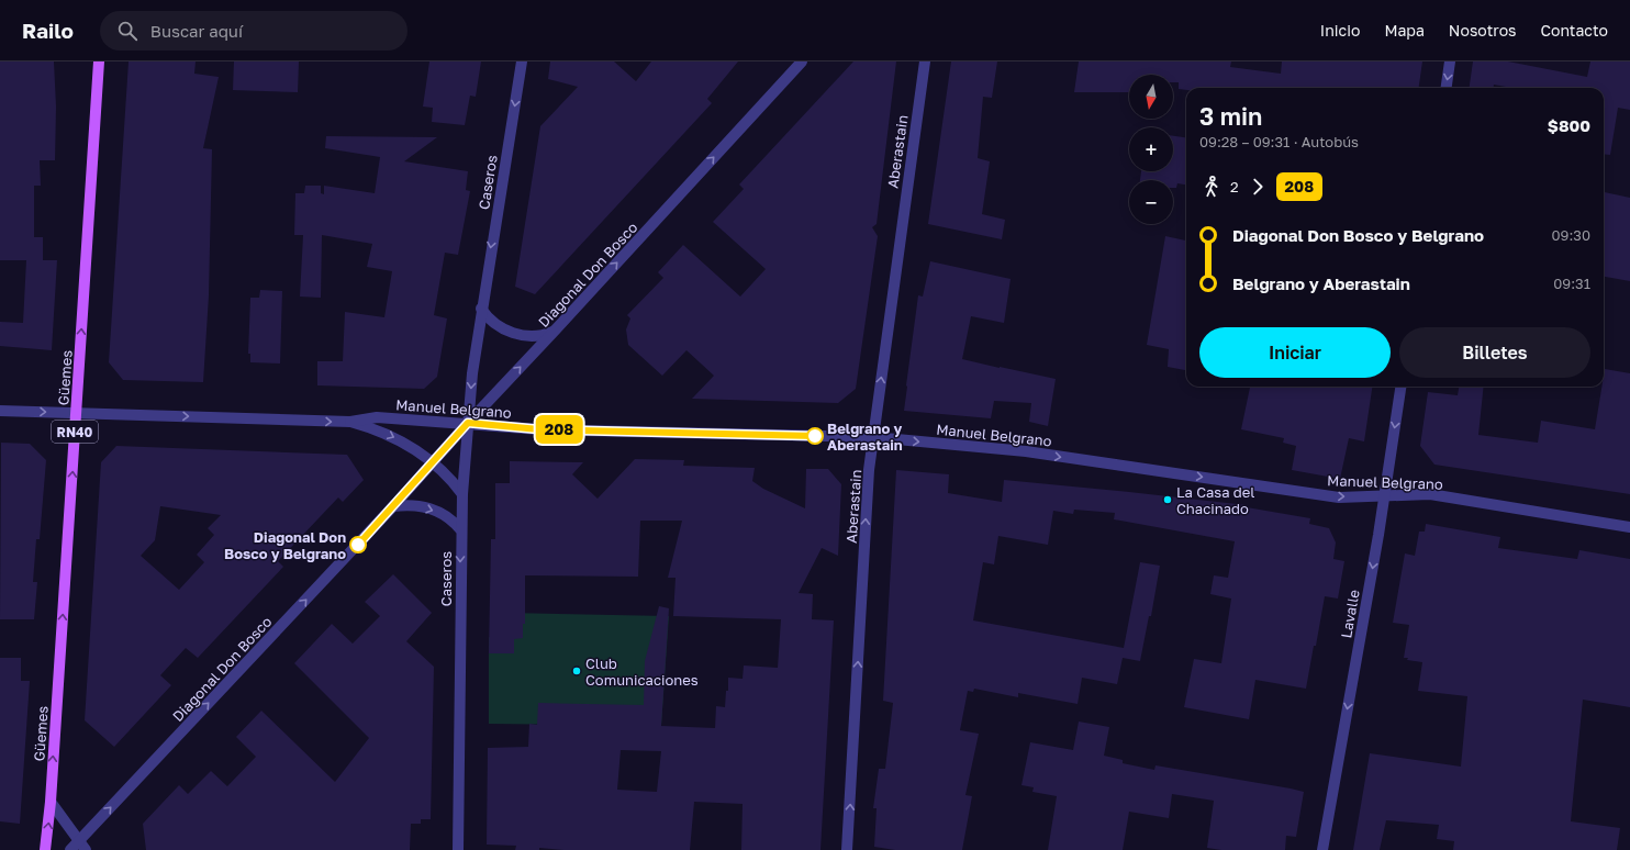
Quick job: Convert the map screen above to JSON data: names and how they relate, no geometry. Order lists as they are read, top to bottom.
{
  "streets": {
    "main road": ["Güemes", "RN40"],
    "street": [
      "Aberastain",
      "Caseros",
      "Diagonal Don Bosco",
      "Manuel Belgrano",
      "Lavalle"
    ]
  },
  "crossings": [
    ["Aberastain", "Manuel Belgrano"],
    ["Caseros", "Diagonal Don Bosco"],
    ["Caseros", "Manuel Belgrano"],
    ["Diagonal Don Bosco", "Manuel Belgrano"],
    ["Güemes", "Manuel Belgrano"],
    ["Manuel Belgrano", "Lavalle"]
  ],
  "one_way": [
    "Aberastain",
    "Caseros",
    "Diagonal Don Bosco",
    "Güemes",
    "Manuel Belgrano",
    "Lavalle"
  ],
  "places": [
    "Belgrano y Aberastain",
    "La Casa del Chacinado",
    "Diagonal Don Bosco y Belgrano",
    "Club Comunicaciones"
  ],
  "lines": ["bus line 208"],
  "north": "bottom",
  "page": {
    "header": "Railo",
    "search": "Buscar aquí",
    "nav": [
      "Inicio",
      "Mapa",
      "Nosotros",
      "Contacto"
    ],
    "on_map": "208",
    "map_buttons": ["+", "−"],
    "heading": ["3 min", "09:28 – 09:31 · Autobús", "$800"],
    "legs": ["2", "208"],
    "list": [
      {
        "name": "Diagonal Don Bosco y Belgrano",
        "value": "09:30"
      },
      {
        "name": "Belgrano y Aberastain",
        "value": "09:31"
      }
    ],
    "buttons": ["Iniciar", "Billetes"]
  }
}
